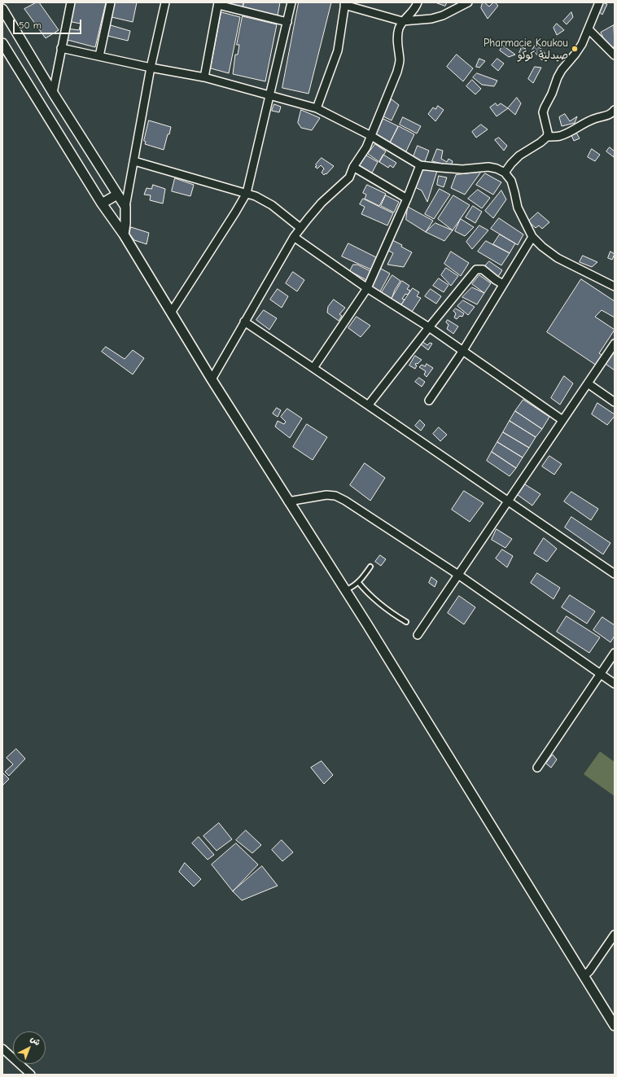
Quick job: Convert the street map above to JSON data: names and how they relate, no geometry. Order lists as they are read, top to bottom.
{
  "places": ["Pharmacie Koukou صيدلية كوكو"],
  "scale_bar": "50 m",
  "north": "top right"
}
